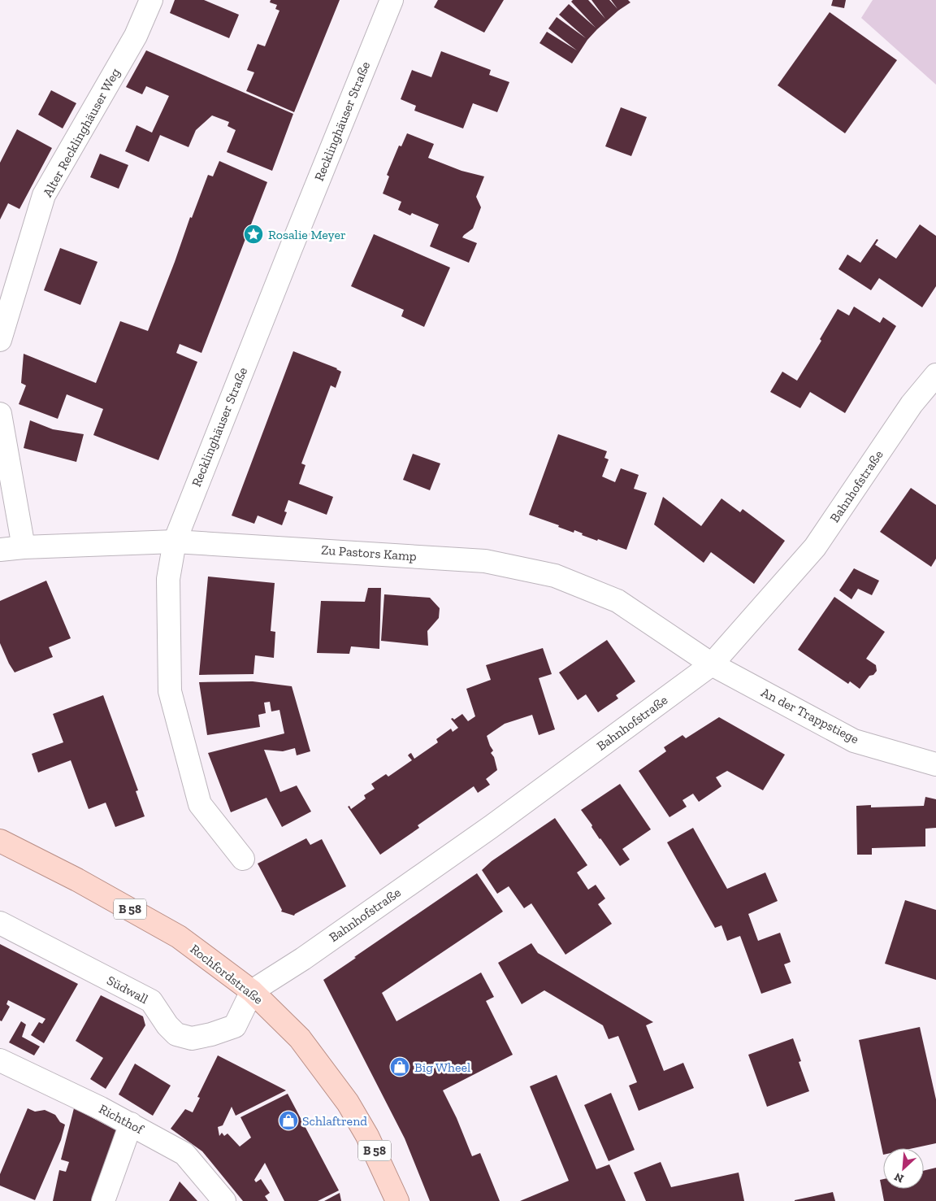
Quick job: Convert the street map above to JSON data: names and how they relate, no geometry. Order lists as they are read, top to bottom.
{
  "streets": {
    "main road": ["B 58", "Rochfordstraße"],
    "street": [
      "Recklinghäuser Straße",
      "Alter Recklinghäuser Weg",
      "Bahnhofstraße",
      "Zu Pastors Kamp",
      "An der Trappstiege",
      "Südwall",
      "Richthof"
    ]
  },
  "crossings": [
    ["Recklinghäuser Straße", "Zu Pastors Kamp"],
    ["Bahnhofstraße", "Zu Pastors Kamp"],
    ["Bahnhofstraße", "An der Trappstiege"],
    ["Bahnhofstraße", "Rochfordstraße"],
    ["Bahnhofstraße", "Südwall"],
    ["Zu Pastors Kamp", "An der Trappstiege"],
    ["Rochfordstraße", "Südwall"]
  ],
  "places": {
    "place": ["Rosalie Meyer"],
    "shop": ["Big Wheel", "Schlaftrend"]
  },
  "north": "bottom left"
}
